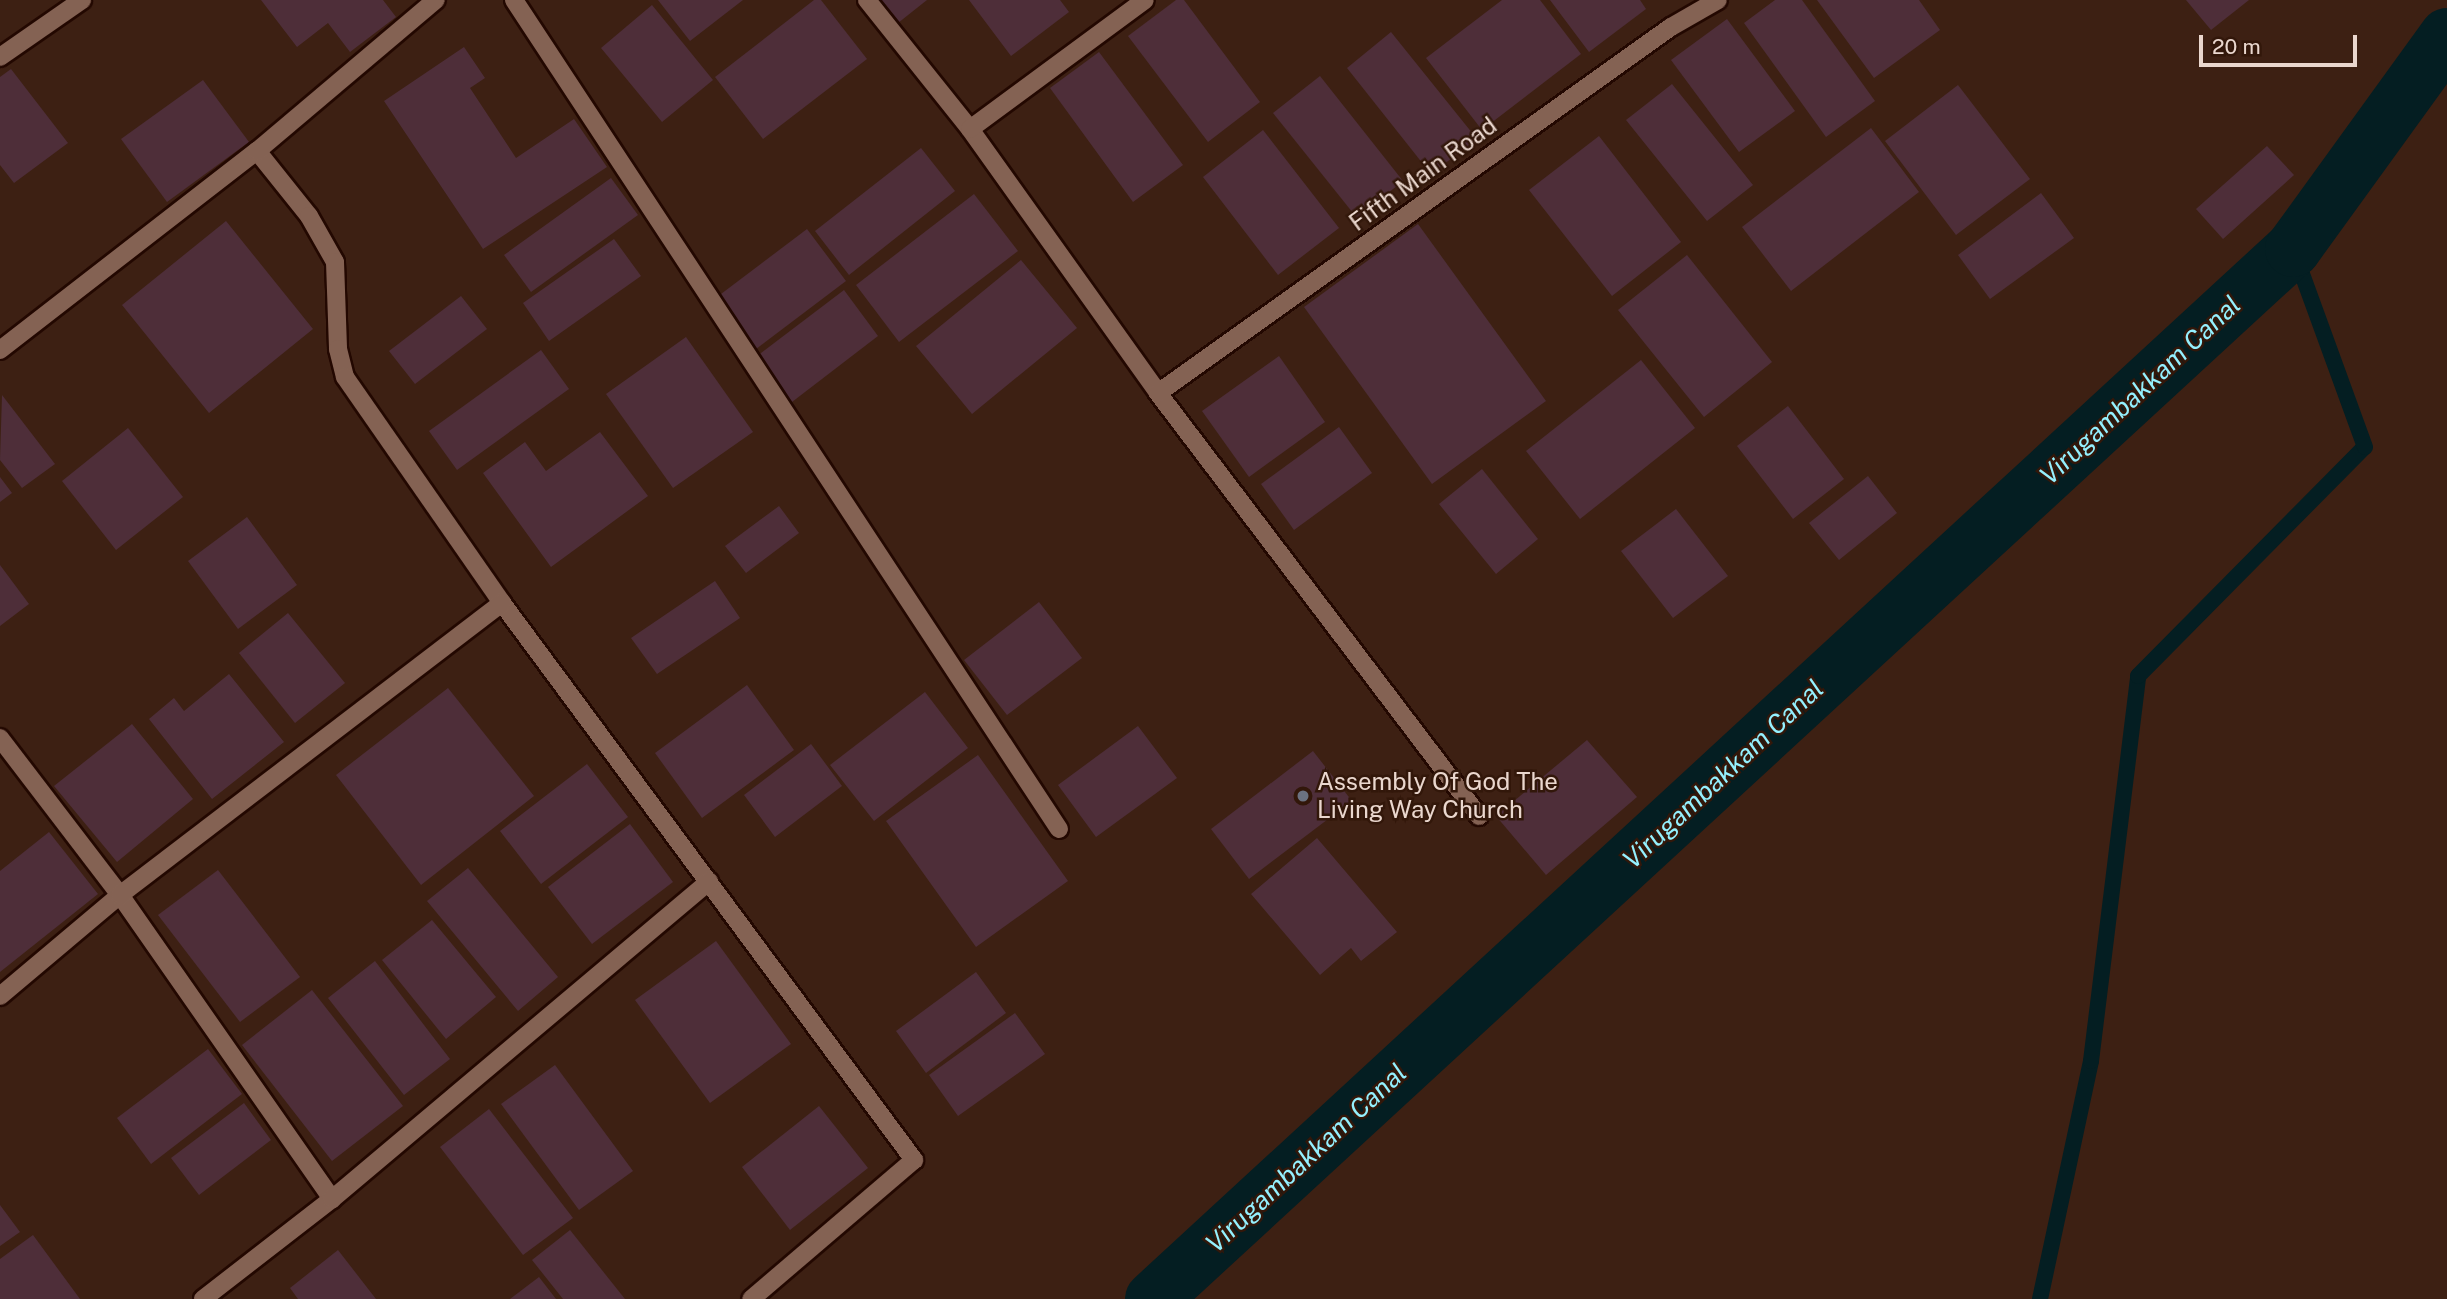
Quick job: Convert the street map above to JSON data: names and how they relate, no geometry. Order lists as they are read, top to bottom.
{
  "streets": {
    "street": ["Fifth Main Road"]
  },
  "water": ["Virugambakkam Canal"],
  "places": ["Assembly Of God The Living Way Church"],
  "scale_bar": "20 m"
}
